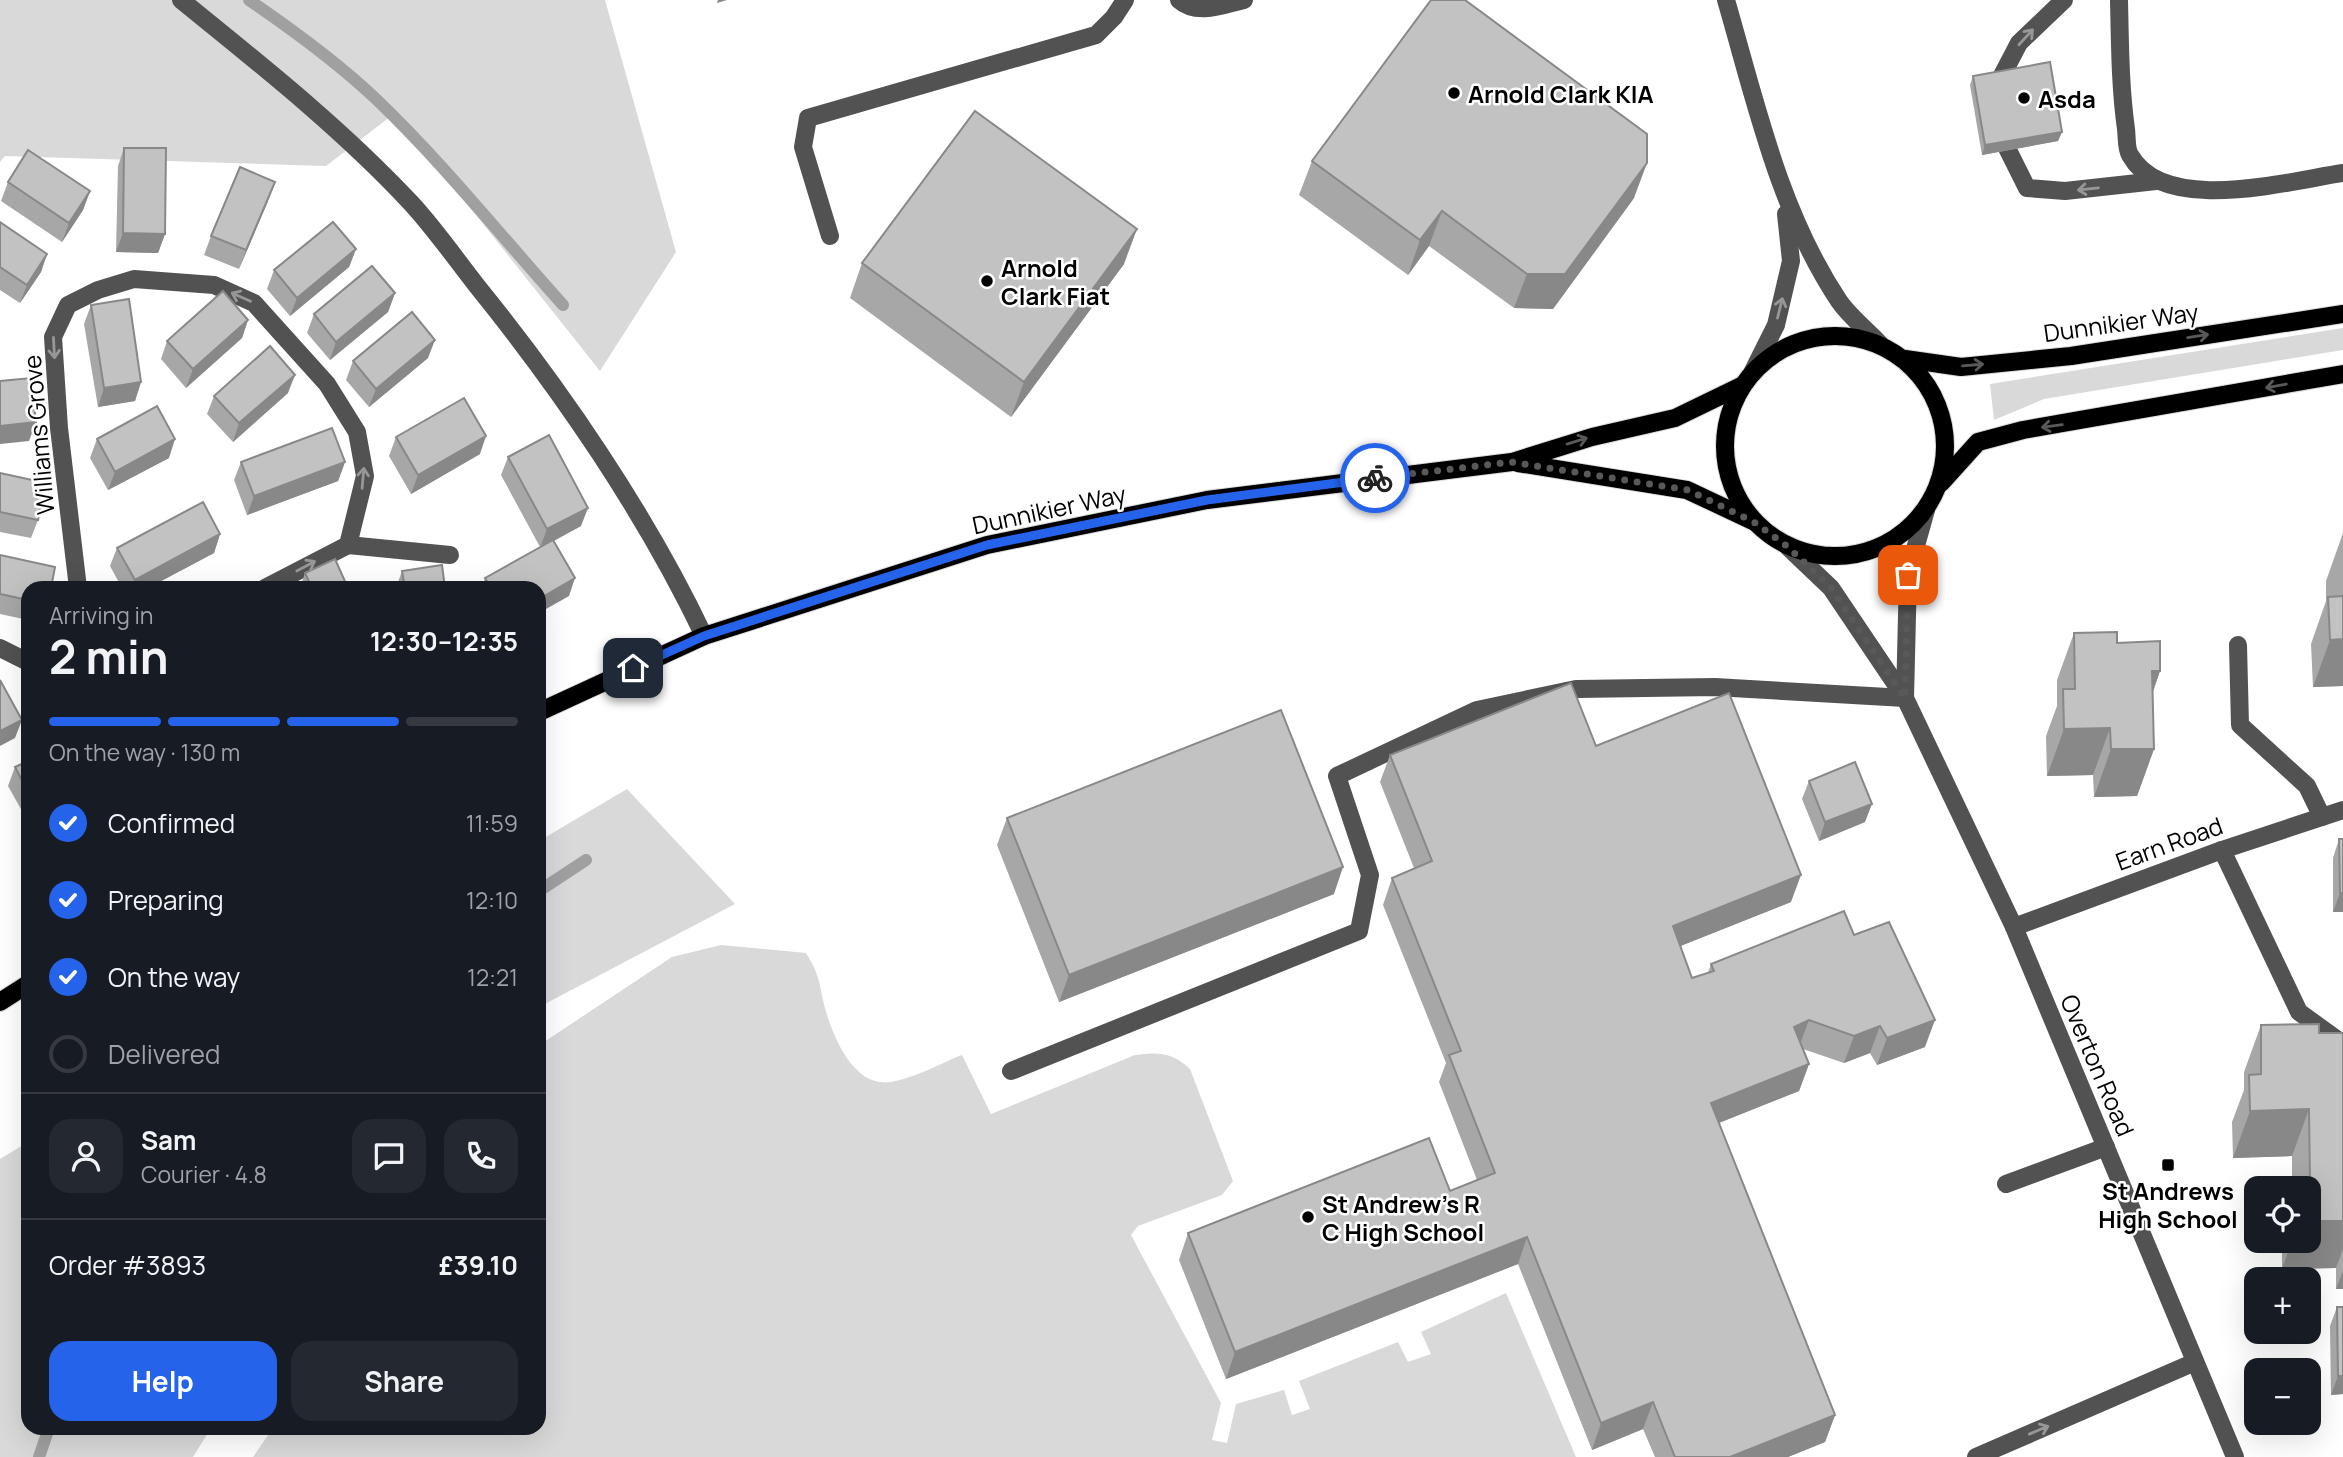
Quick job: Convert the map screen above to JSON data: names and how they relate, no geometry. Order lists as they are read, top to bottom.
{
  "streets": {
    "main road": ["Dunnikier Way"],
    "street": ["Williams Grove", "Earn Road", "Overton Road"]
  },
  "crossings": [
    ["Dunnikier Way", "Overton Road"],
    ["Earn Road", "Overton Road"]
  ],
  "places": {
    "other": [
      "Arnold Clark KIA",
      "Asda",
      "Arnold Clark Fiat",
      "St Andrew's R C High School"
    ],
    "transit": ["St Andrews High School"]
  },
  "page": {
    "heading": ["2 min", "Arriving in", "12:30–12:35"],
    "panel": [
      "Sam",
      "Courier · 4.8",
      "Order #3893",
      "£39.10"
    ],
    "bar": "On the way · 130 m",
    "list": [
      ["Confirmed", "11:59"],
      ["Preparing", "12:10"],
      ["On the way", "12:21"],
      "Delivered"
    ],
    "map_buttons": ["+", "−"],
    "buttons": ["Help", "Share"]
  }
}
